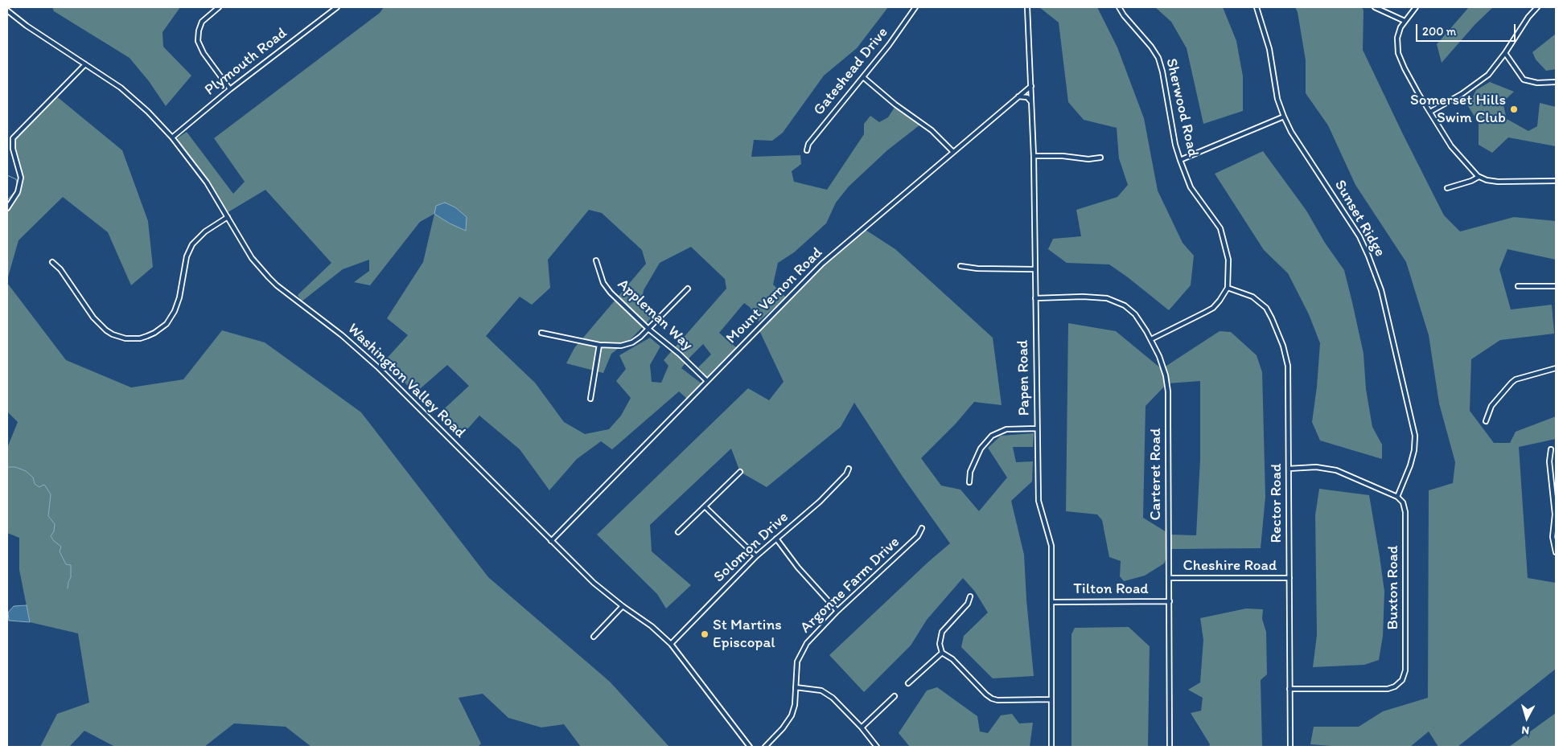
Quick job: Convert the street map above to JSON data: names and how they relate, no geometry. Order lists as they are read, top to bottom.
{
  "streets": {
    "street": [
      "Plymouth Road",
      "Gateshead Drive",
      "Sherwood Road",
      "Sunset Ridge",
      "Mount Vernon Road",
      "Appleman Way",
      "Papen Road",
      "Washington Valley Road",
      "Carteret Road",
      "Rector Road",
      "Solomon Drive",
      "Cheshire Road",
      "Argonne Farm Drive",
      "Buxton Road",
      "Tilton Road"
    ]
  },
  "crossings": [
    ["Plymouth Road", "Washington Valley Road"],
    ["Sherwood Road", "Rector Road"],
    ["Sunset Ridge", "Buxton Road"],
    ["Mount Vernon Road", "Appleman Way"],
    ["Mount Vernon Road", "Papen Road"],
    ["Mount Vernon Road", "Washington Valley Road"],
    ["Papen Road", "Carteret Road"],
    ["Papen Road", "Tilton Road"],
    ["Washington Valley Road", "Solomon Drive"],
    ["Carteret Road", "Cheshire Road"],
    ["Carteret Road", "Tilton Road"],
    ["Rector Road", "Cheshire Road"],
    ["Rector Road", "Buxton Road"]
  ],
  "places": ["Somerset Hills Swim Club", "St Martins Episcopal"],
  "scale_bar": "200 m",
  "north": "bottom"
}
